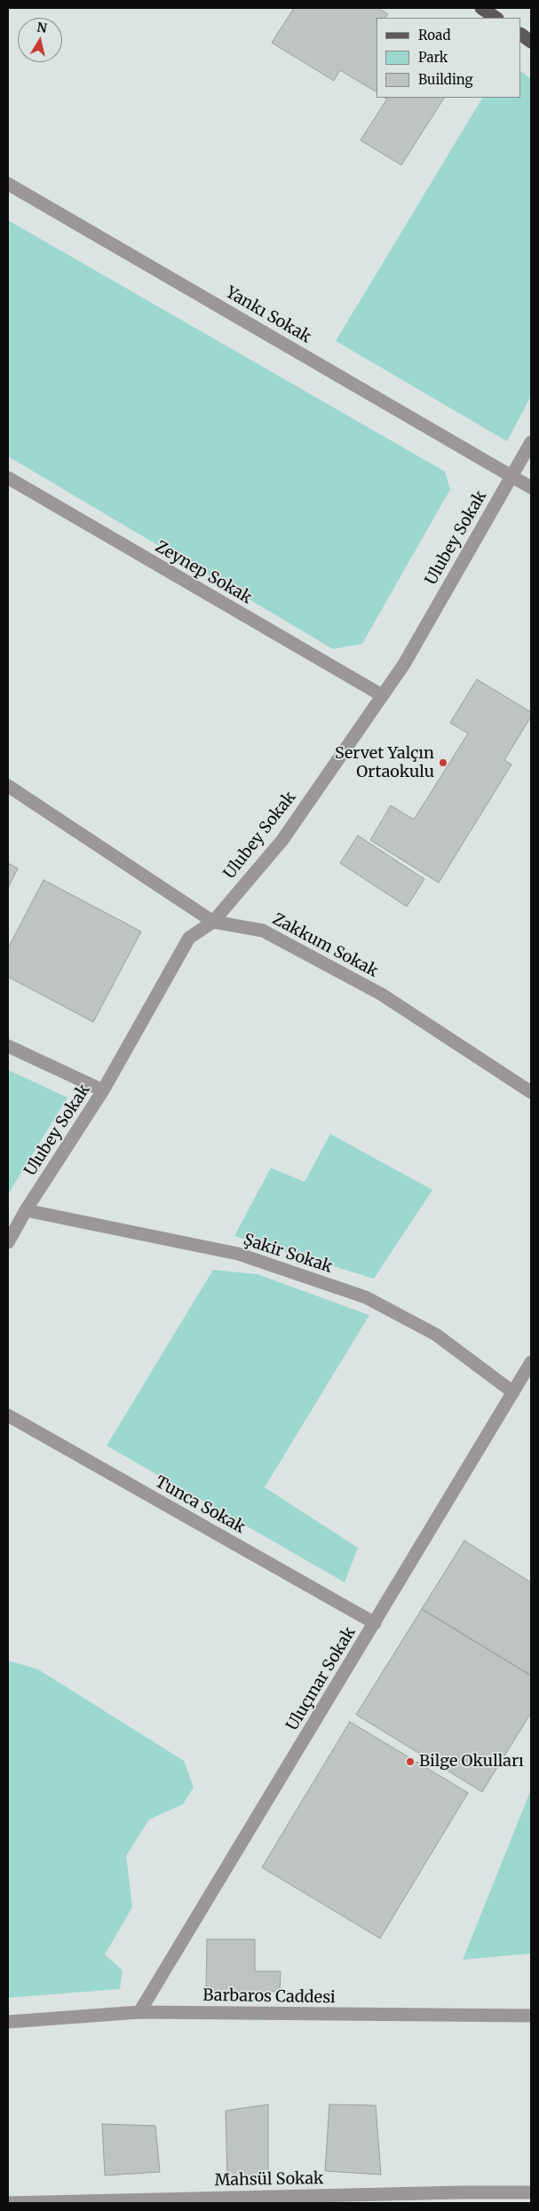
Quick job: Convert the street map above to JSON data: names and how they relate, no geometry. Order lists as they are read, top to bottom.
{
  "streets": {
    "street": [
      "Yankı Sokak",
      "Ulubey Sokak",
      "Zeynep Sokak",
      "Zakkum Sokak",
      "Şakir Sokak",
      "Tunca Sokak",
      "Uluçınar Sokak",
      "Barbaros Caddesi",
      "Mahsül Sokak"
    ]
  },
  "crossings": [
    ["Yankı Sokak", "Ulubey Sokak"],
    ["Ulubey Sokak", "Zeynep Sokak"],
    ["Ulubey Sokak", "Zakkum Sokak"],
    ["Ulubey Sokak", "Şakir Sokak"],
    ["Şakir Sokak", "Uluçınar Sokak"],
    ["Tunca Sokak", "Uluçınar Sokak"],
    ["Uluçınar Sokak", "Barbaros Caddesi"]
  ],
  "places": ["Servet Yalçın Ortaokulu", "Bilge Okulları"],
  "legend": ["Road", "Park", "Building"],
  "north": "top"
}
